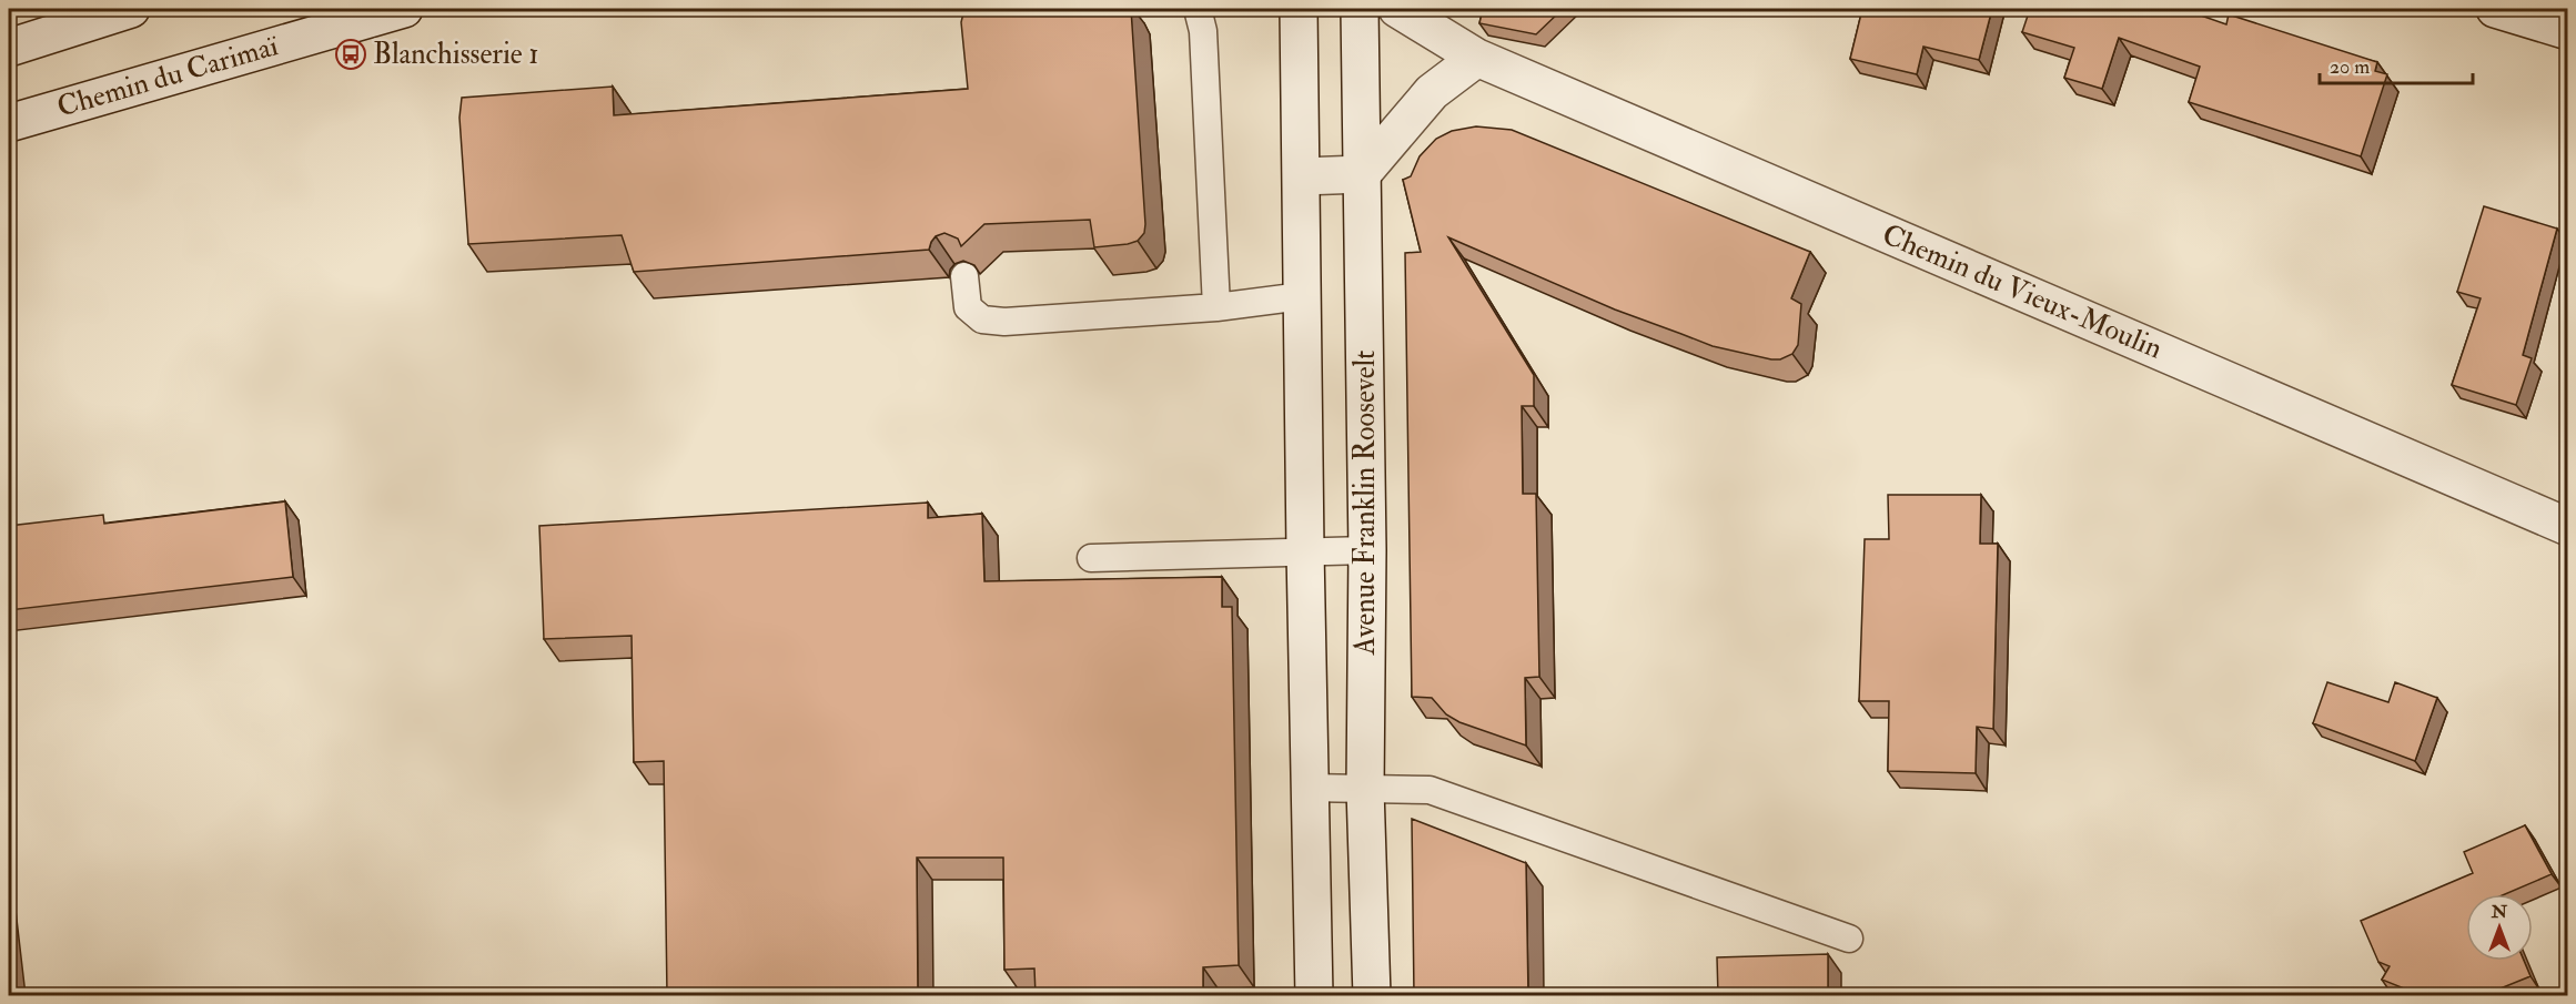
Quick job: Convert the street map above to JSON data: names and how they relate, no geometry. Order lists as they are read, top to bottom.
{
  "streets": {
    "main road": ["Chemin du Carimaï", "Chemin du Vieux-Moulin", "Avenue Franklin Roosevelt"]
  },
  "places": {
    "bus stop": ["Blanchisserie 1"]
  },
  "scale_bar": "20 m",
  "north": "top"
}
